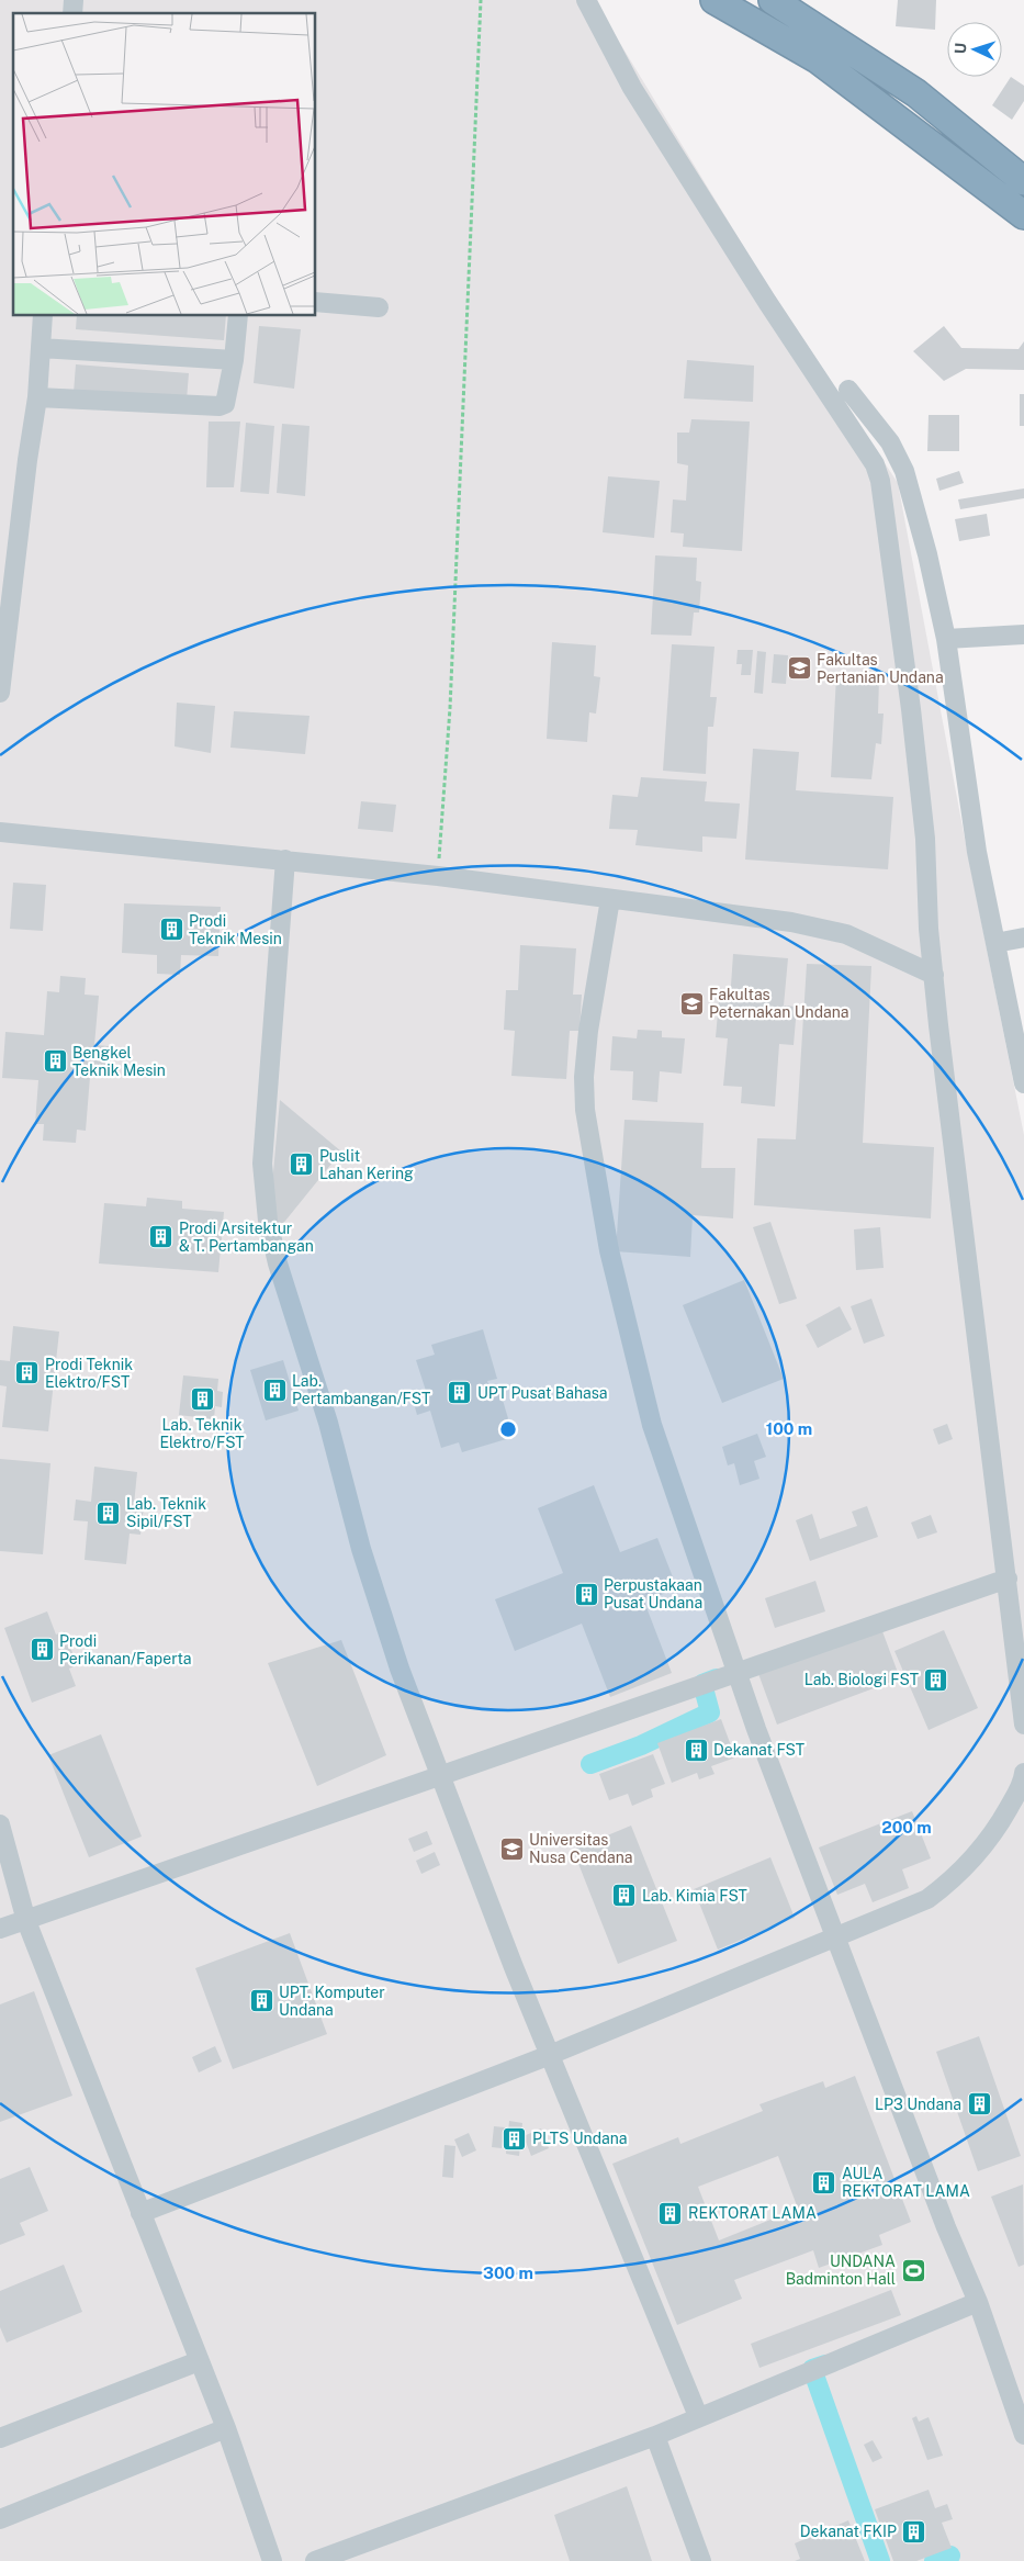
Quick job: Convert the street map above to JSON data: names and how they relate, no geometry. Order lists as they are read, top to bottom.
{
  "places": {
    "school or university": ["Fakultas Pertanian Undana", "Fakultas Peternakan Undana", "Universitas Nusa Cendana"],
    "building": [
      "Prodi Teknik Mesin",
      "Bengkel Teknik Mesin",
      "Puslit Lahan Kering",
      "Prodi Arsitektur & T. Pertambangan",
      "Prodi Teknik Elektro/FST",
      "Lab. Pertambangan/FST",
      "UPT Pusat Bahasa",
      "Lab. Teknik Elektro/FST",
      "Lab. Teknik Sipil/FST",
      "Perpustakaan Pusat Undana",
      "Prodi Perikanan/Faperta",
      "Lab. Biologi FST",
      "Dekanat FST",
      "Lab. Kimia FST",
      "UPT. Komputer Undana",
      "LP3 Undana",
      "PLTS Undana",
      "AULA REKTORAT LAMA",
      "REKTORAT LAMA",
      "Dekanat FKIP"
    ],
    "sports": ["UNDANA Badminton Hall"]
  },
  "north": "left",
  "rings": ["100 m", "200 m", "300 m"]
}
